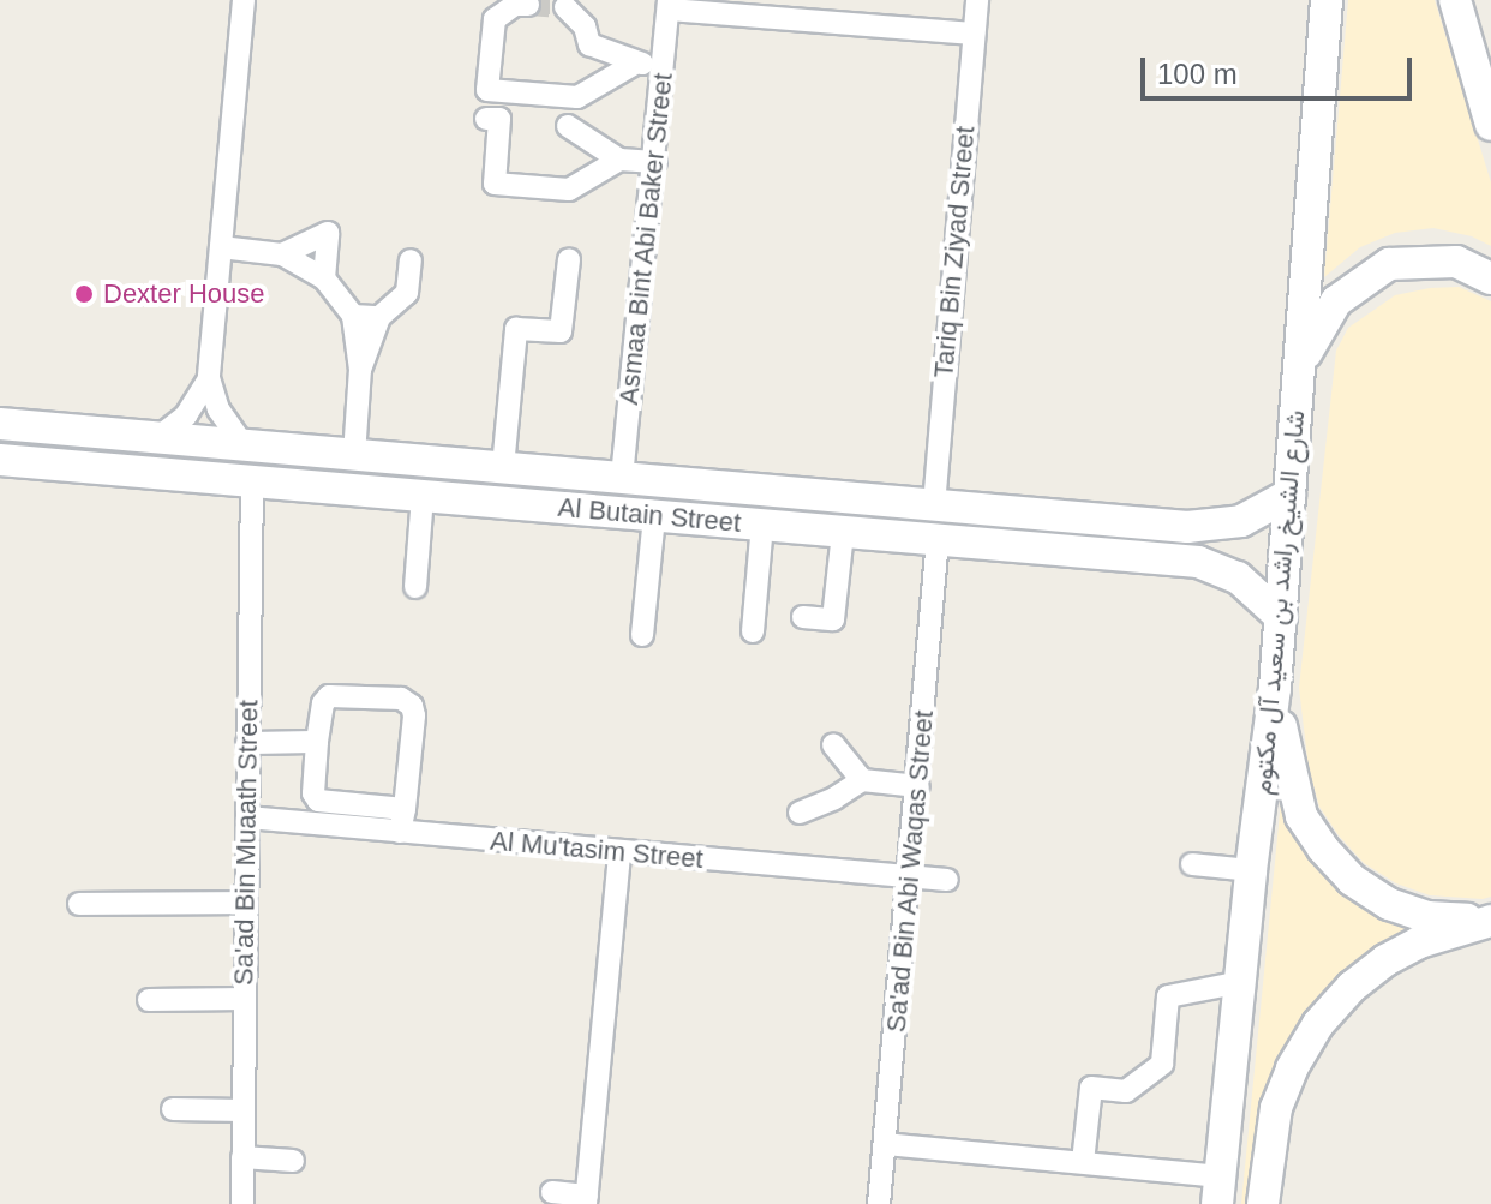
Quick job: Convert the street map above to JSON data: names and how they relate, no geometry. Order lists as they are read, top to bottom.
{
  "streets": {
    "street": [
      "Asmaa Bint Abi Baker Street",
      "Tariq Bin Ziyad Street",
      "Al Butain Street",
      "شارع الشيخ راشد بن سعيد آل مكتوم",
      "Sa'ad Bin Muaath Street",
      "Al Mu'tasim Street",
      "Sa'ad Bin Abi Waqas Street"
    ]
  },
  "crossings": [
    ["Asmaa Bint Abi Baker Street", "Al Butain Street"],
    ["Tariq Bin Ziyad Street", "Al Butain Street"],
    ["Al Butain Street", "شارع الشيخ راشد بن سعيد آل مكتوم"],
    ["Al Butain Street", "Sa'ad Bin Muaath Street"],
    ["Al Butain Street", "Sa'ad Bin Abi Waqas Street"],
    ["Sa'ad Bin Muaath Street", "Al Mu'tasim Street"],
    ["Al Mu'tasim Street", "Sa'ad Bin Abi Waqas Street"]
  ],
  "places": ["Dexter House"],
  "scale_bar": "100 m"
}
